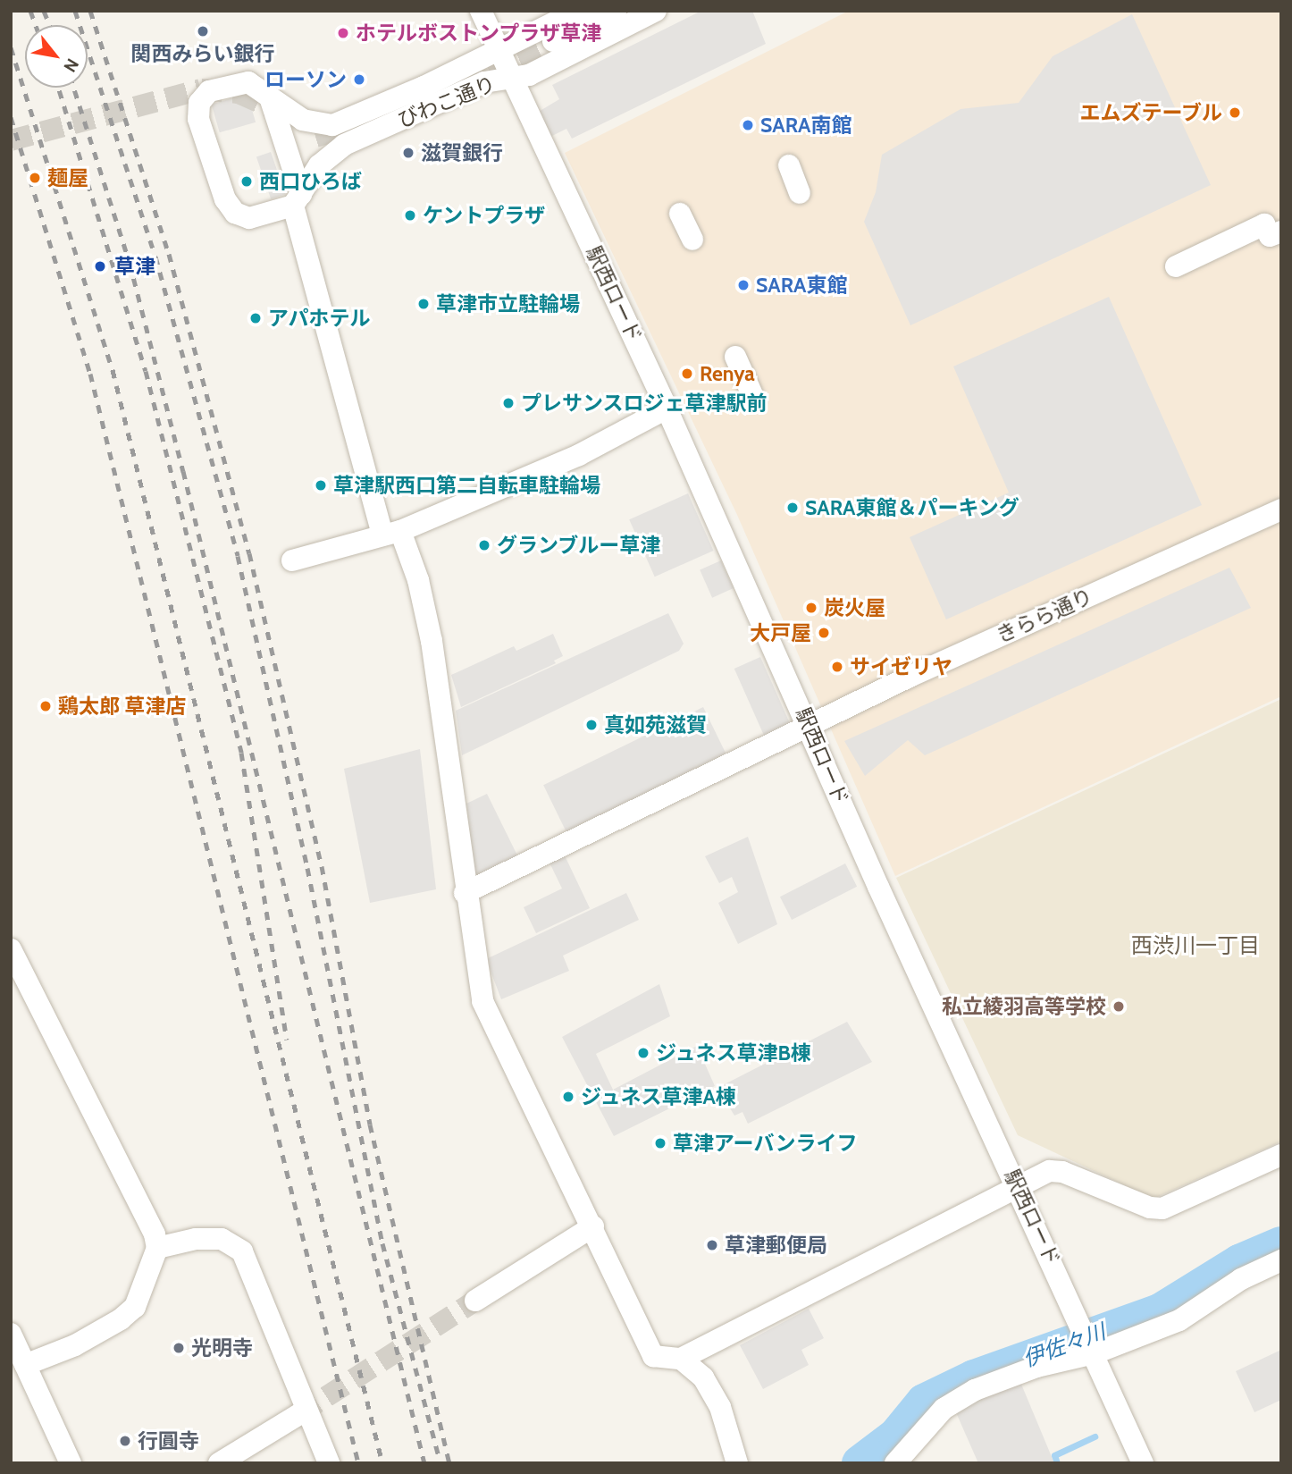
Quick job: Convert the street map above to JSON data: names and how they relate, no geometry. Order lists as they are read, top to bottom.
{
  "streets": {
    "street": ["びわこ通り", "駅西ロード", "きらら通り"]
  },
  "crossings": [
    ["びわこ通り", "駅西ロード"],
    ["駅西ロード", "きらら通り"]
  ],
  "districts": ["西渋川一丁目"],
  "water": ["伊佐々川"],
  "places": [
    "関西みらい銀行",
    "ホテルボストンプラザ草津",
    "ローソン",
    "エムズテーブル",
    "SARA南館",
    "滋賀銀行",
    "麺屋",
    "西口ひろば",
    "ケントプラザ",
    "草津",
    "SARA東館",
    "草津市立駐輪場",
    "アパホテル",
    "Renya",
    "プレサンスロジェ草津駅前",
    "草津駅西口第二自転車駐輪場",
    "SARA東館＆パーキング",
    "グランブルー草津",
    "炭火屋",
    "大戸屋",
    "サイゼリヤ",
    "鶏太郎 草津店",
    "真如苑滋賀",
    "私立綾羽高等学校",
    "ジュネス草津B棟",
    "ジュネス草津A棟",
    "草津アーバンライフ",
    "草津郵便局",
    "光明寺",
    "行圓寺"
  ],
  "north": "bottom right"
}
